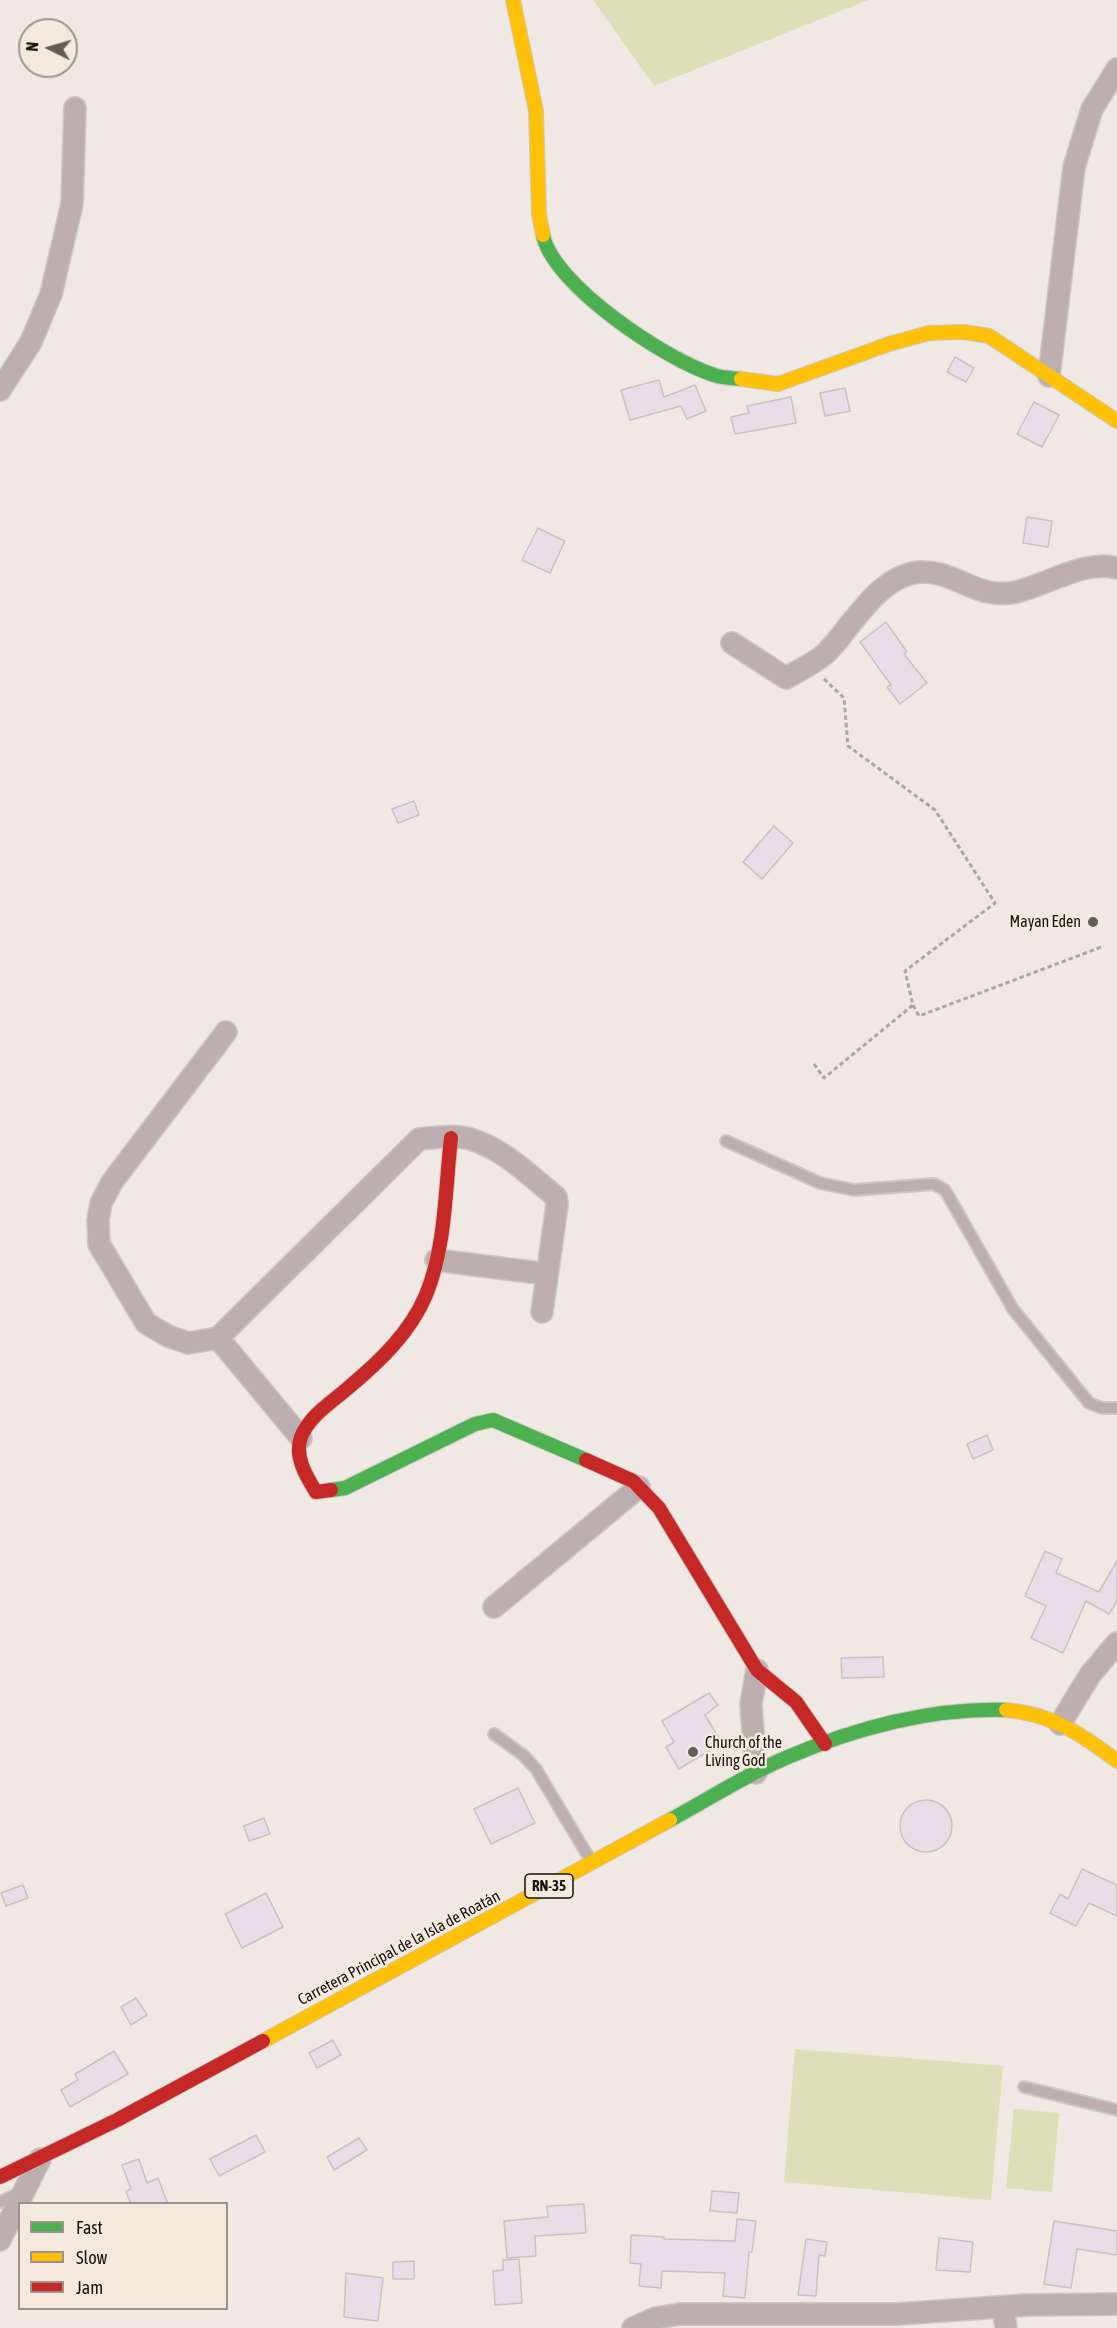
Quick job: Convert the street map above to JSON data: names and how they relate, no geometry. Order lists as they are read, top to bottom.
{
  "streets": {
    "street": ["RN-35", "Carretera Principal de la Isla de Roatán"]
  },
  "places": ["Mayan Eden", "Church of the Living God"],
  "legend": ["Fast", "Slow", "Jam"],
  "north": "left"
}
